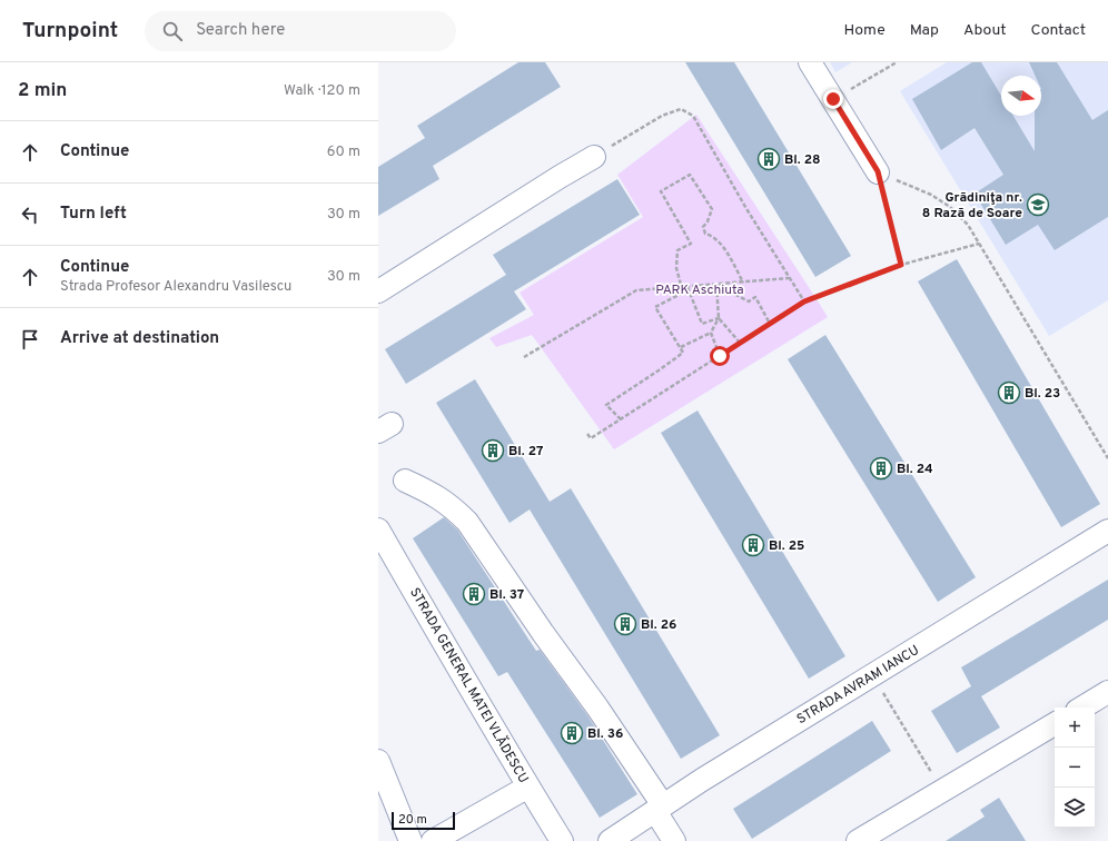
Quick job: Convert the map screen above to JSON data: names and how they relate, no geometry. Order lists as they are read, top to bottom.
{
  "streets": {
    "street": ["STRADA AVRAM IANCU", "STRADA GENERAL MATEI VLĂDESCU"]
  },
  "parks": ["PARK Aschiuta"],
  "places": {
    "building": [
      "Bl. 28",
      "Bl. 23",
      "Bl. 27",
      "Bl. 24",
      "Bl. 25",
      "Bl. 37",
      "Bl. 26",
      "Bl. 36"
    ],
    "school or university": ["Grădiniţa nr. 8 Rază de Soare"]
  },
  "scale_bar": "20 m",
  "north": "right",
  "page": {
    "header": "Turnpoint",
    "search": "Search here",
    "nav": [
      "Home",
      "Map",
      "About",
      "Contact"
    ],
    "heading": ["2 min", "Walk · 120 m"],
    "list": [
      ["Continue", "60 m"],
      ["Turn left", "30 m"],
      ["Continue", "Strada Profesor Alexandru Vasilescu", "30 m"],
      "Arrive at destination"
    ],
    "map_buttons": ["+", "−"],
    "scale": "20 m"
  }
}
